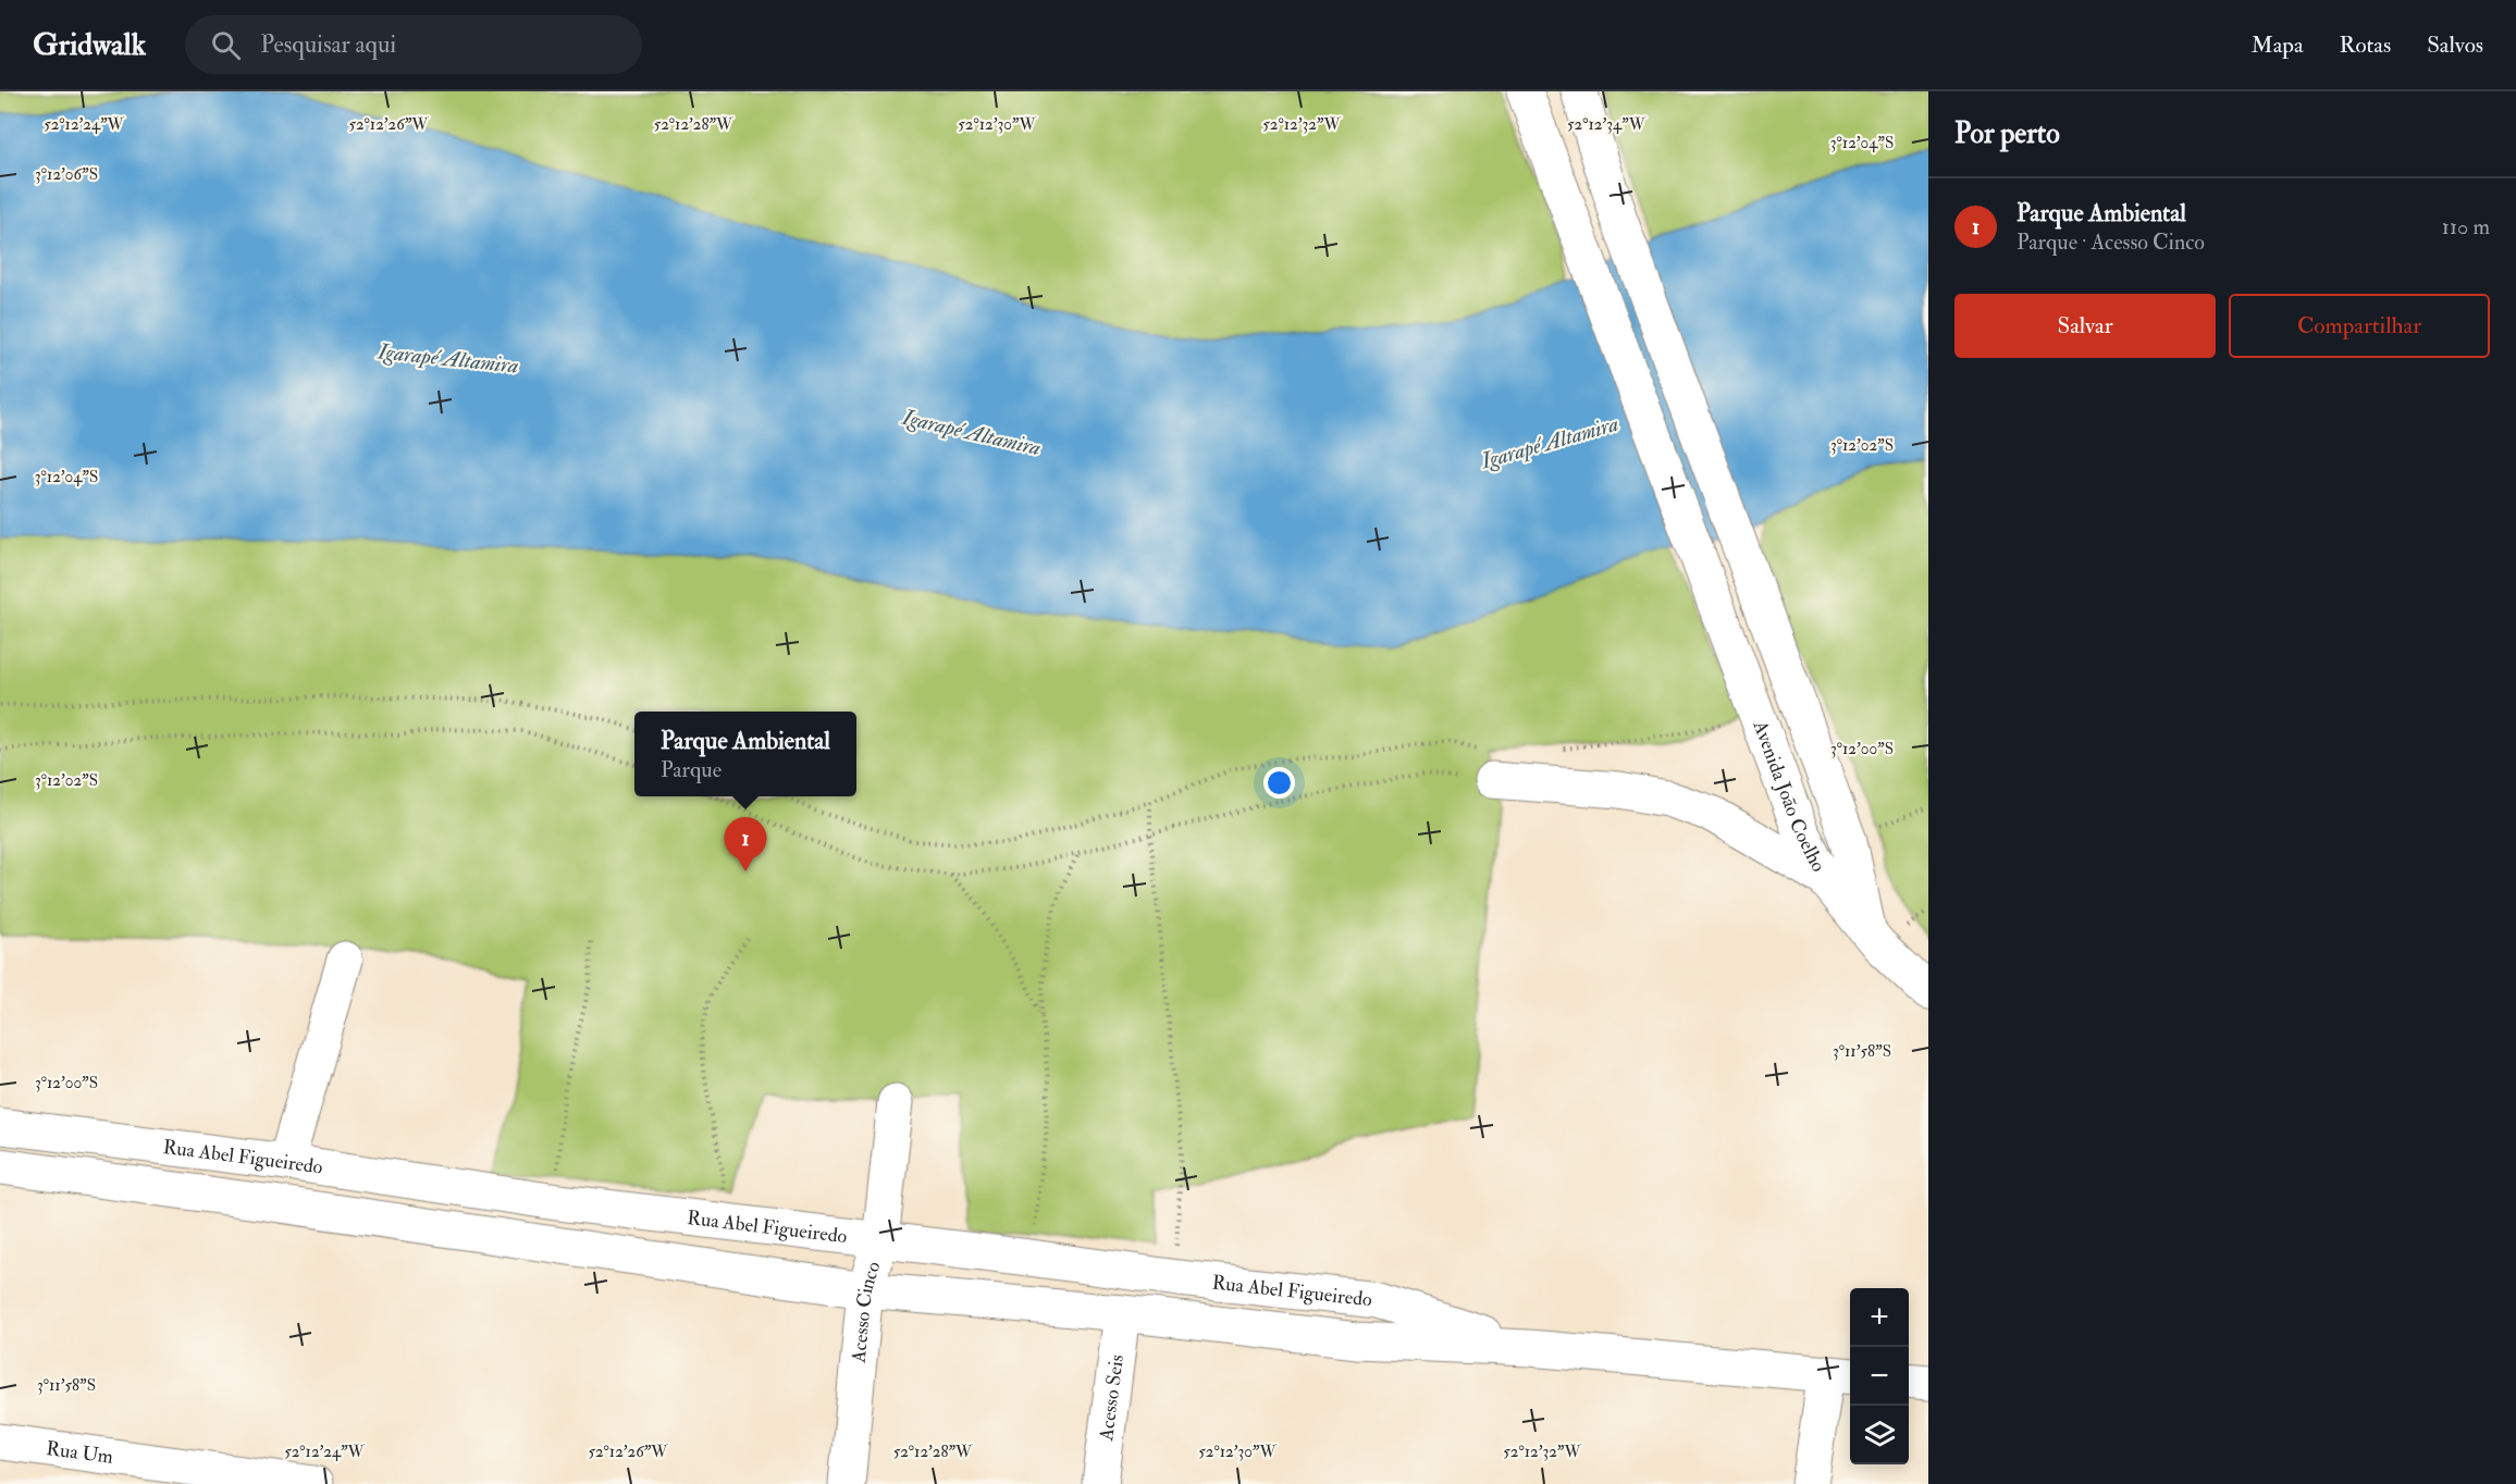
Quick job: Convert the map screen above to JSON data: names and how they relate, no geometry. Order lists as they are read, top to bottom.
{
  "streets": {
    "street": [
      "Avenida João Coelho",
      "Rua Abel Figueiredo",
      "Acesso Cinco",
      "Acesso Seis",
      "Rua Um"
    ]
  },
  "crossings": [
    ["Rua Abel Figueiredo", "Acesso Cinco"],
    ["Rua Abel Figueiredo", "Acesso Seis"]
  ],
  "water": ["Igarapé Altamira"],
  "page": {
    "header": "Gridwalk",
    "search": "Pesquisar aqui",
    "nav": ["Mapa", "Rotas", "Salvos"],
    "heading": "Por perto",
    "list": [
      {
        "mark": "1",
        "name": "Parque Ambiental",
        "note": "Parque · Acesso Cinco",
        "value": "110 m"
      }
    ],
    "buttons": ["Salvar", "Compartilhar"],
    "popup": ["Parque Ambiental", "Parque"],
    "pins": "1",
    "map_buttons": ["+", "−"]
  },
  "coordinates": [
    "52°12'24\"W",
    "52°12'26\"W",
    "52°12'28\"W",
    "52°12'30\"W",
    "52°12'32\"W",
    "52°12'34\"W",
    "3°12'04\"S",
    "3°12'06\"S",
    "3°12'02\"S",
    "3°12'00\"S",
    "3°11'58\"S"
  ]
}
